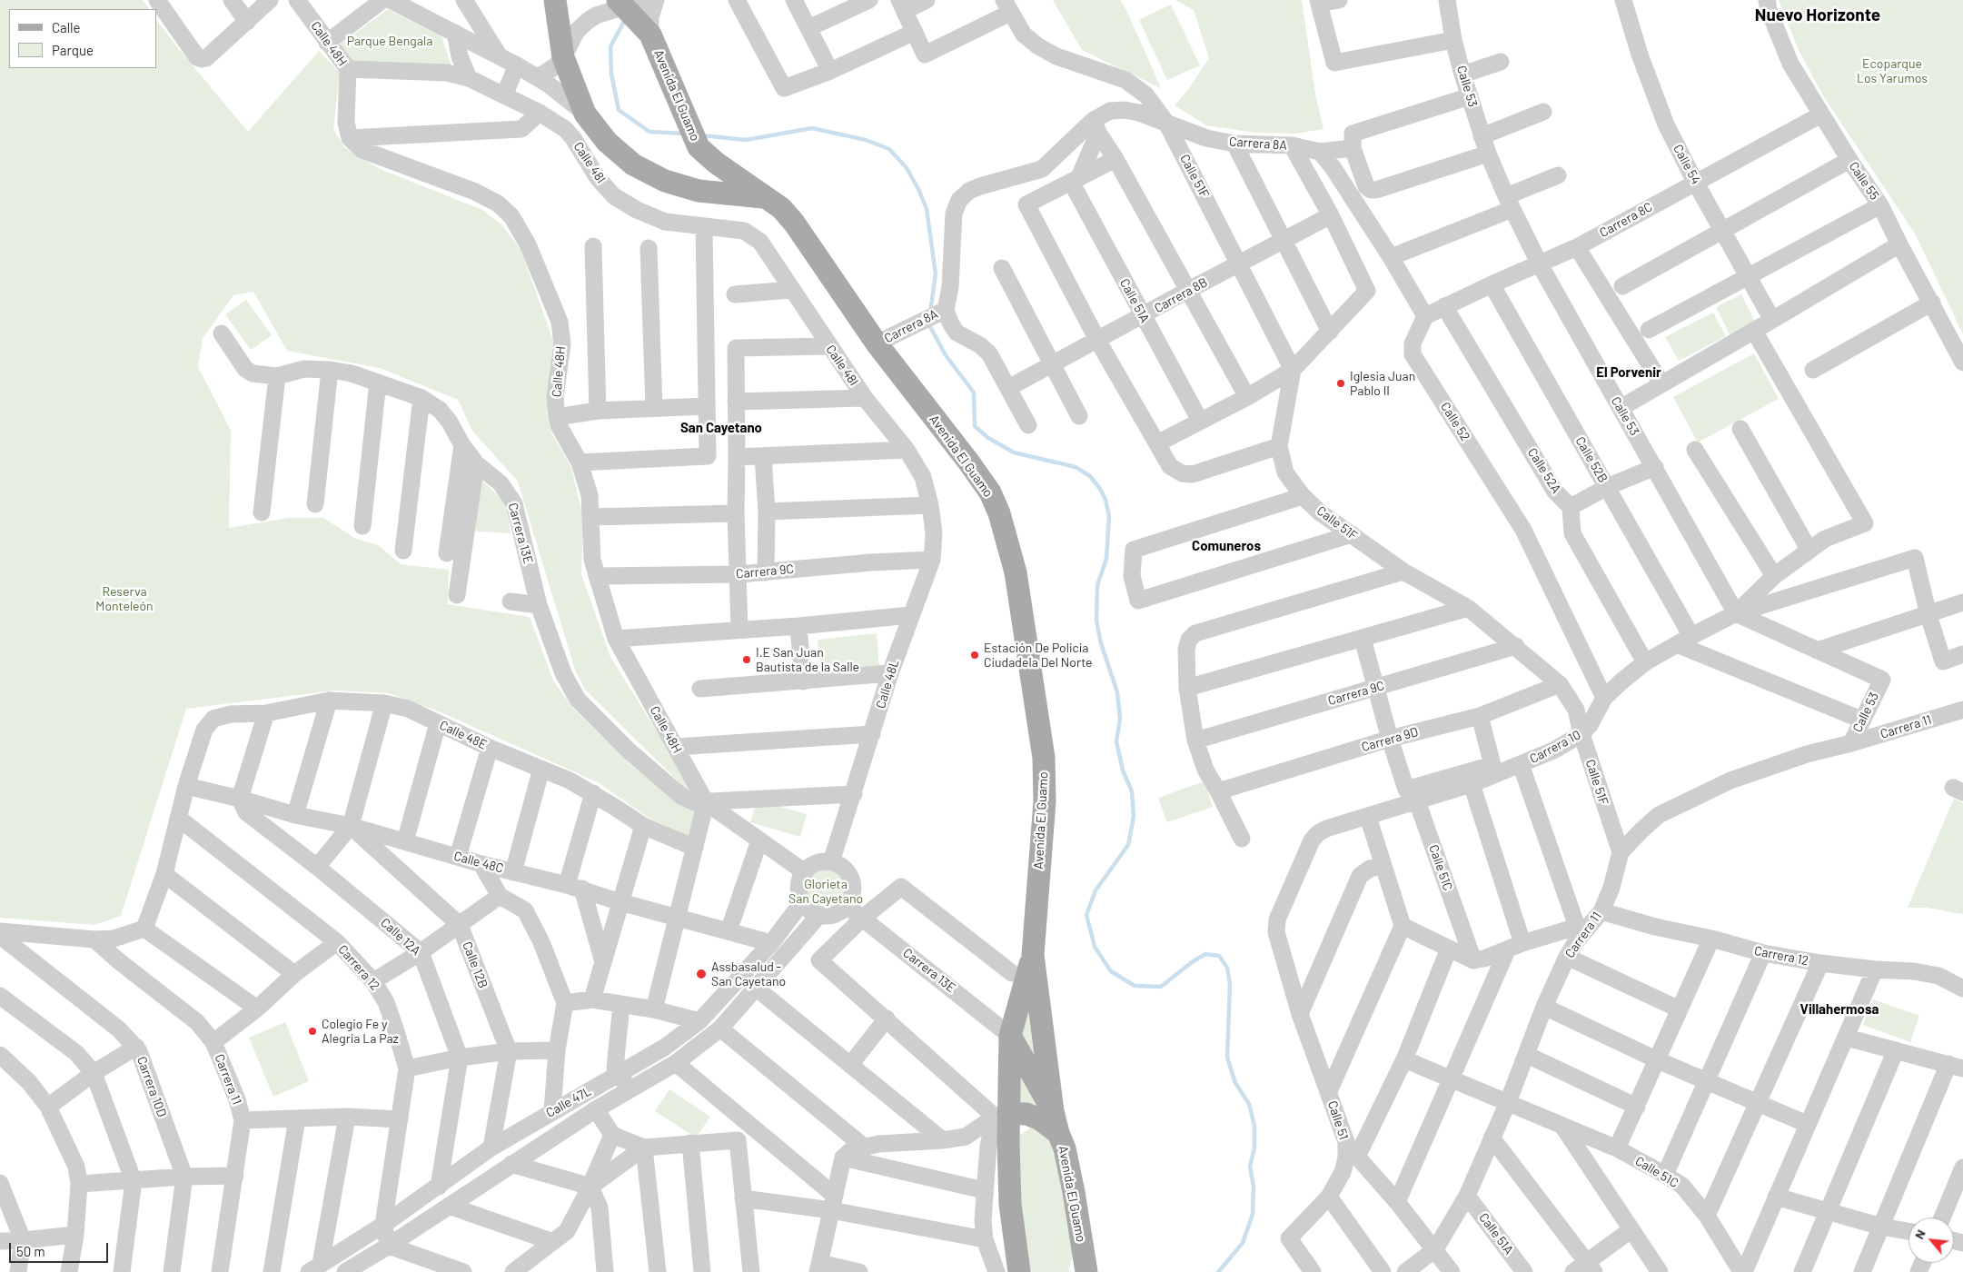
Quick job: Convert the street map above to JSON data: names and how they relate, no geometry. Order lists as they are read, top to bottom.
{
  "streets": {
    "main road": ["Avenida El Guamo"],
    "street": [
      "Calle 48H",
      "Calle 53",
      "Carrera 8A",
      "Calle 48I",
      "Calle 54",
      "Calle 51F",
      "Calle 55",
      "Carrera 8C",
      "Carrera 8B",
      "Calle 51A",
      "Calle 48l",
      "Calle 52",
      "Calle 52B",
      "Calle 52A",
      "Carrera 13E",
      "Carrera 9C",
      "Calle 48L",
      "Carrera 11",
      "Calle 48E",
      "Carrera 9D",
      "Carrera 10",
      "Calle 48C",
      "Calle 51C",
      "Calle 12A",
      "Carrera 12",
      "Calle 12B",
      "Carrera 10D",
      "Calle 47L",
      "Calle 51"
    ]
  },
  "crossings": [
    ["Calle 48H", "Calle 48I"],
    ["Calle 48H", "Carrera 13E"],
    ["Calle 48H", "Carrera 9C"],
    ["Calle 48H", "Calle 48L"],
    ["Calle 48H", "Calle 47L"],
    ["Calle 53", "Carrera 8A"],
    ["Calle 53", "Carrera 8C"],
    ["Calle 53", "Carrera 11"],
    ["Calle 53", "Carrera 10"],
    ["Avenida El Guamo", "Carrera 8A"],
    ["Avenida El Guamo", "Carrera 13E"],
    ["Carrera 8A", "Calle 51F"],
    ["Calle 48I", "Calle 48l"],
    ["Calle 54", "Carrera 8C"],
    ["Calle 51F", "Carrera 8B"],
    ["Calle 51F", "Carrera 9C"],
    ["Calle 51F", "Carrera 11"],
    ["Calle 51F", "Carrera 9D"],
    ["Calle 51F", "Carrera 10"],
    ["Calle 55", "Carrera 8C"],
    ["Carrera 8C", "Calle 52"],
    ["Carrera 8C", "Calle 52B"],
    ["Carrera 8C", "Calle 52A"],
    ["Carrera 8B", "Calle 51A"],
    ["Calle 51A", "Carrera 11"],
    ["Calle 48l", "Calle 48L"],
    ["Calle 52", "Carrera 10"],
    ["Calle 52B", "Carrera 10"],
    ["Carrera 13E", "Calle 48L"],
    ["Carrera 13E", "Calle 47L"],
    ["Carrera 9C", "Calle 48L"],
    ["Carrera 9C", "Calle 51C"],
    ["Calle 48L", "Calle 47L"],
    ["Carrera 11", "Calle 51C"],
    ["Carrera 11", "Carrera 12"],
    ["Calle 48E", "Calle 48C"],
    ["Carrera 9D", "Calle 51C"],
    ["Carrera 10", "Calle 51C"],
    ["Carrera 10", "Calle 51"],
    ["Calle 48C", "Calle 12A"],
    ["Calle 48C", "Calle 12B"],
    ["Calle 48C", "Calle 47L"],
    ["Calle 12A", "Calle 47L"],
    ["Carrera 12", "Calle 47L"]
  ],
  "districts": [
    "Nuevo Horizonte",
    "El Porvenir",
    "San Cayetano",
    "Comuneros",
    "Villahermosa"
  ],
  "parks": [
    "Parque Bengala",
    "Ecoparque Los Yarumos",
    "Reserva Monteleón",
    "Glorieta San Cayetano"
  ],
  "places": [
    "Iglesia Juan Pablo II",
    "Estación De Policia Ciudadela Del Norte",
    "I.E San Juan Bautista de la Salle",
    "Assbasalud - San Cayetano",
    "Colegio Fe y Alegria La Paz"
  ],
  "legend": ["Calle", "Parque"],
  "scale_bar": "50 m",
  "north": "top left"
}
